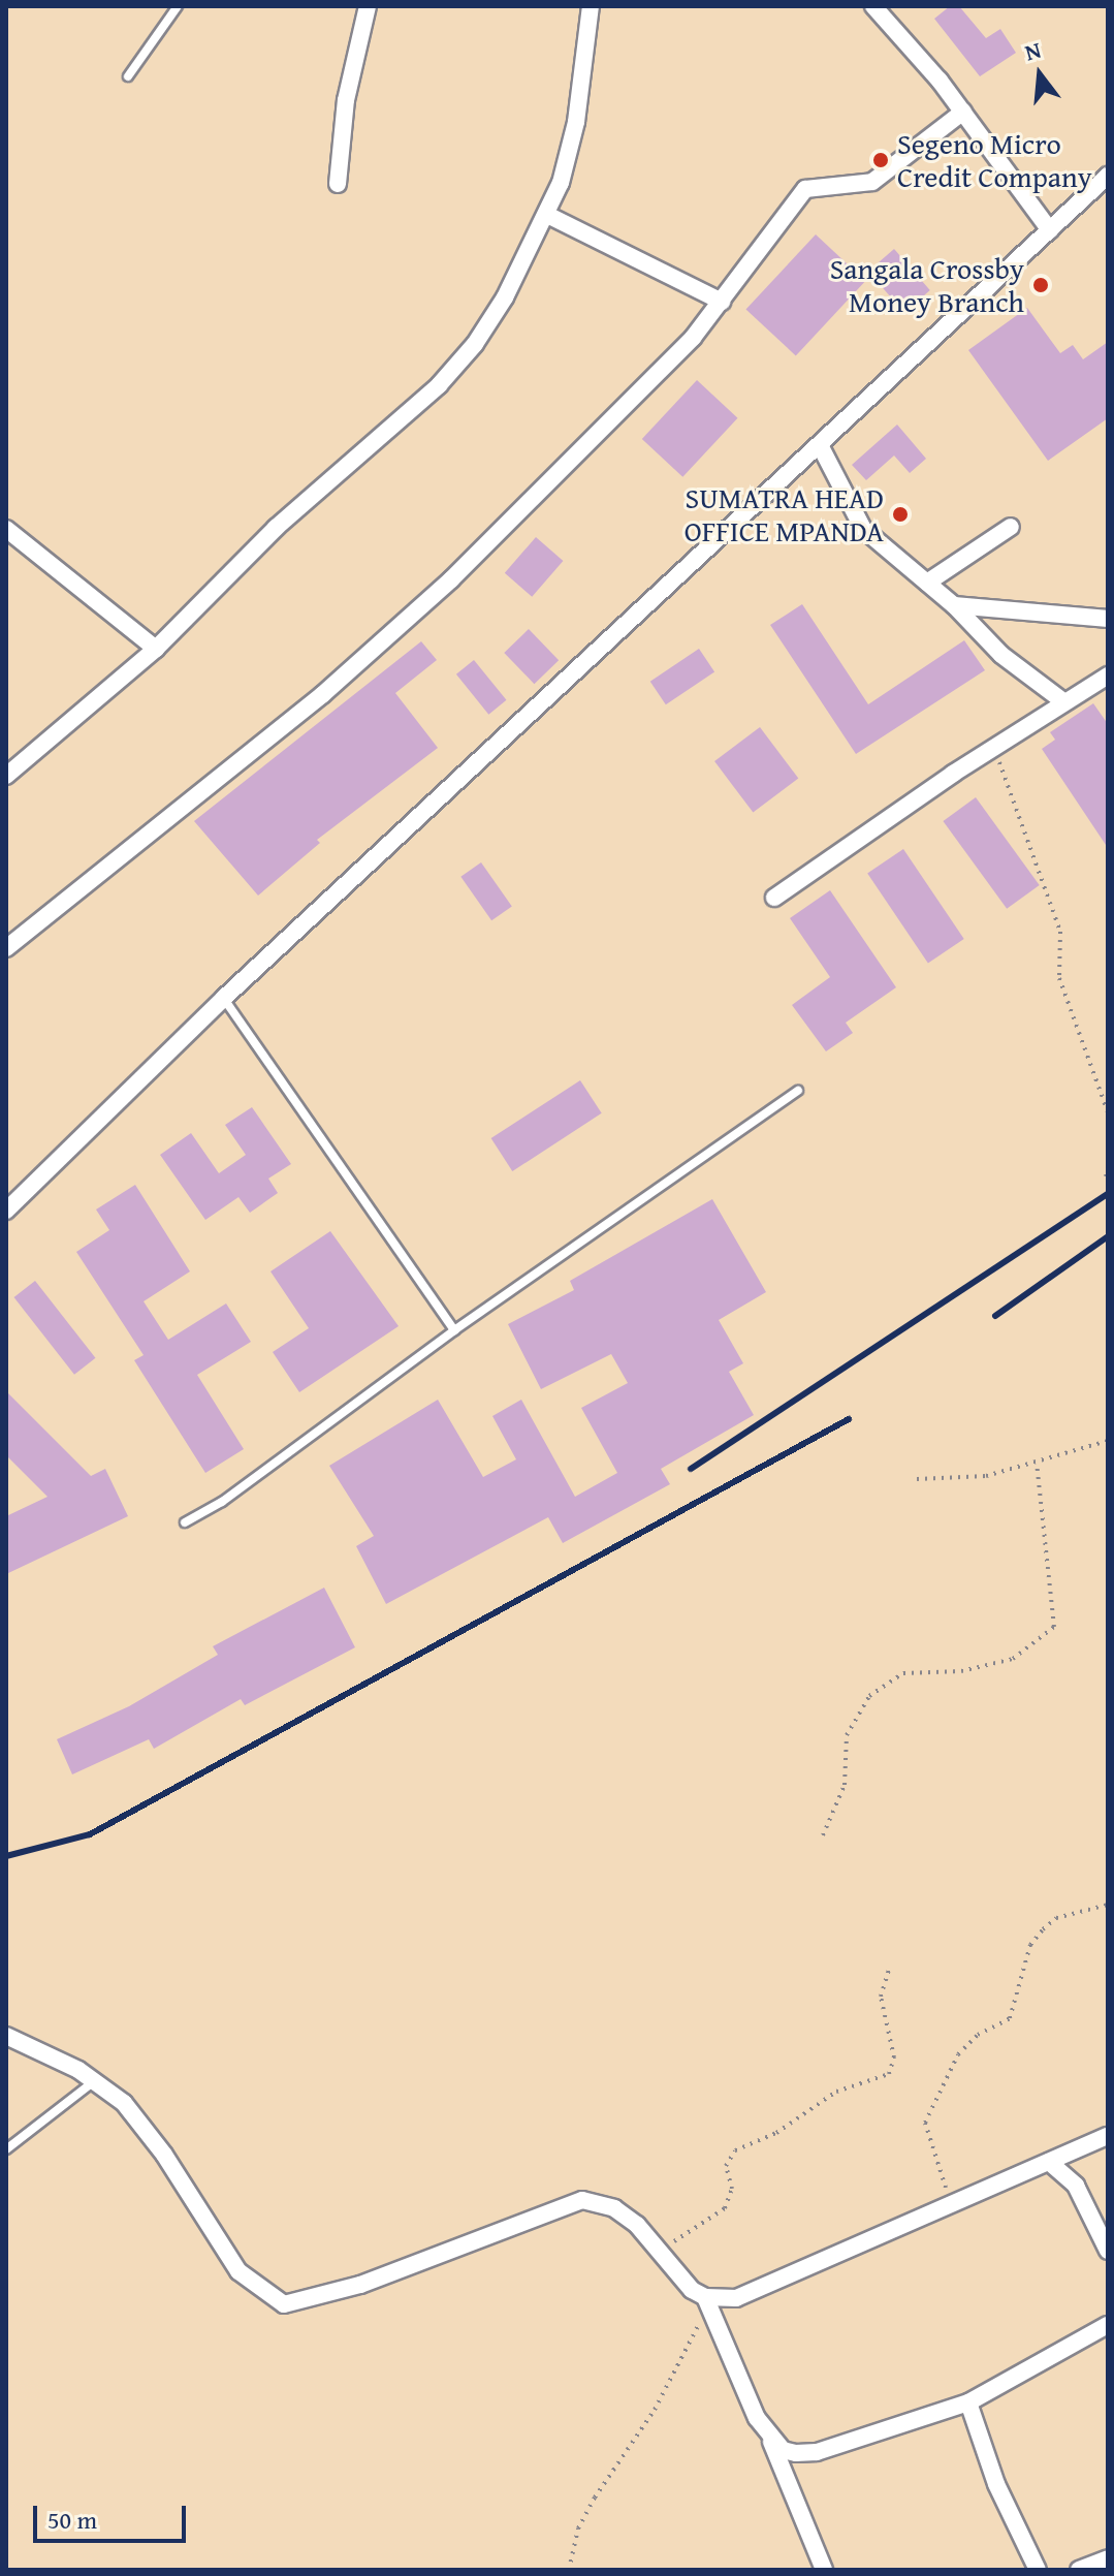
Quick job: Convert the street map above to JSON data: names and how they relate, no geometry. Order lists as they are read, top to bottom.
{
  "places": ["Segeno Micro Credit Company", "Sangala Crossby Money Branch", "SUMATRA HEAD OFFICE MPANDA"],
  "scale_bar": "50 m",
  "north": "top"
}
